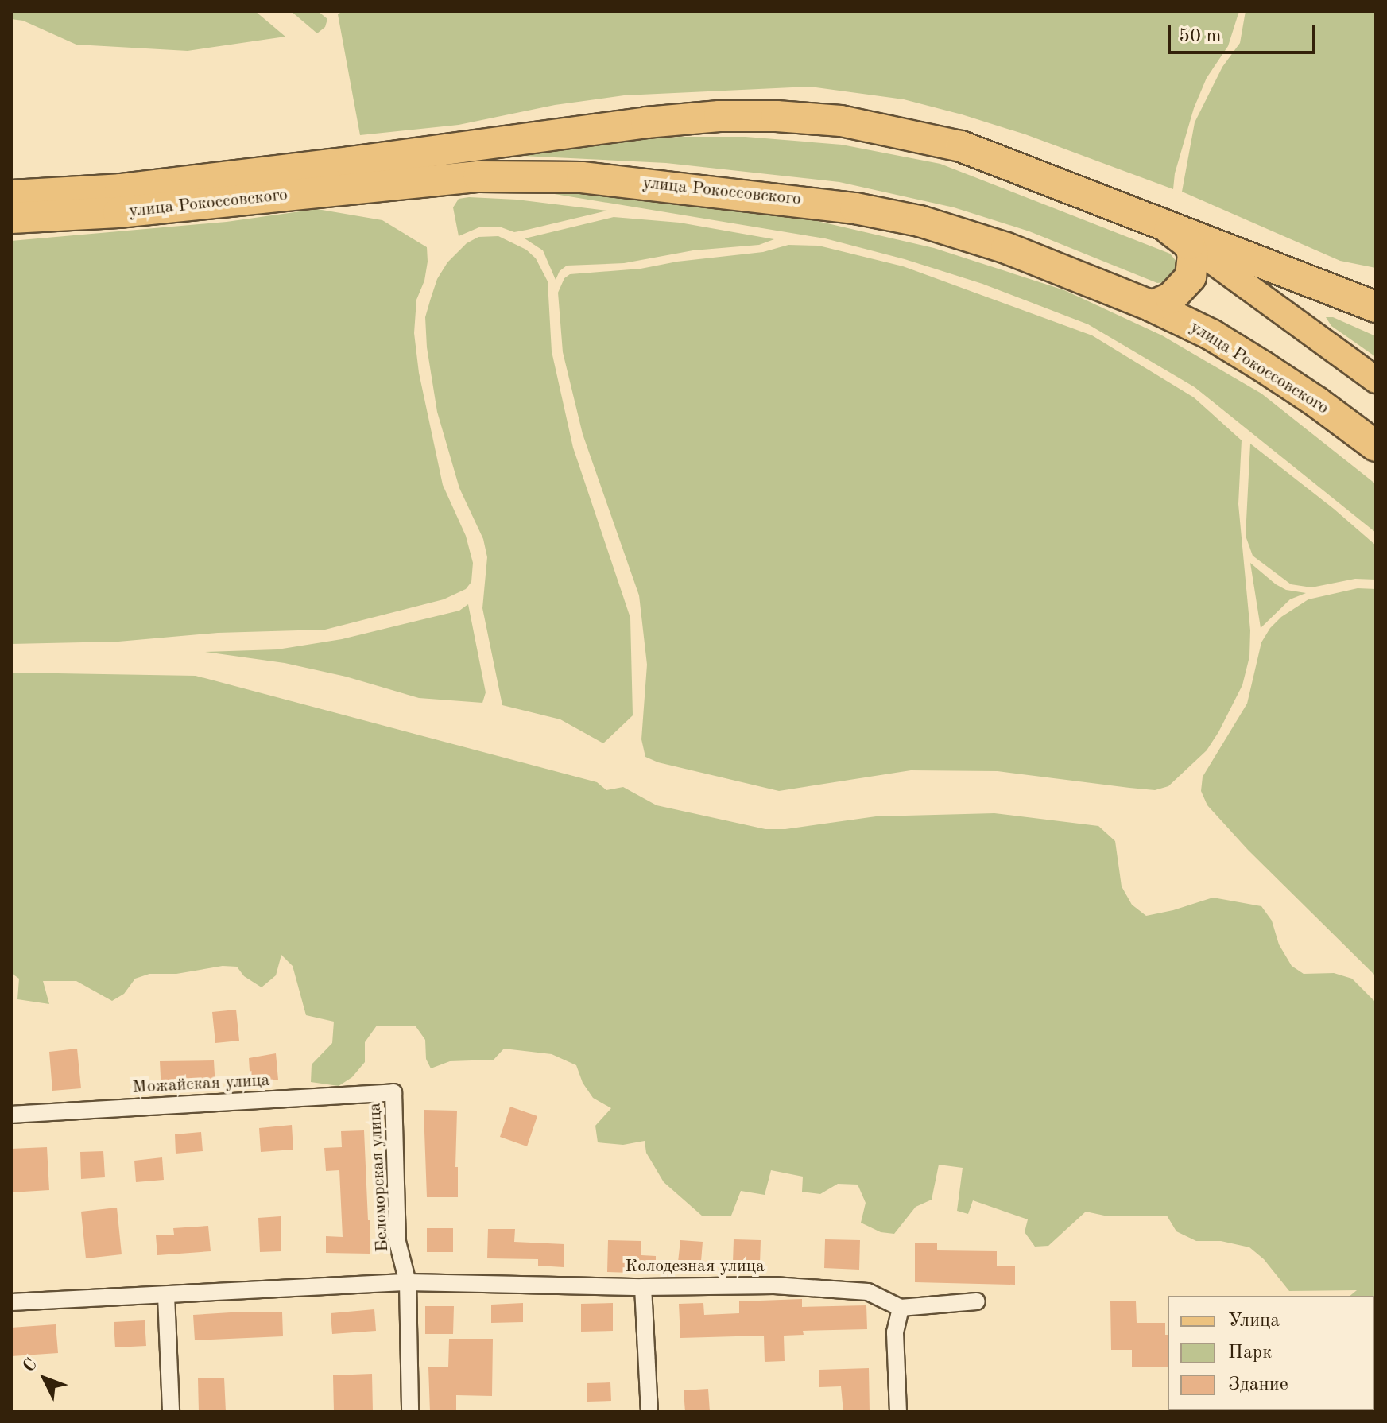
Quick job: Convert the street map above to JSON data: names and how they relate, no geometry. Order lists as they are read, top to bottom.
{
  "streets": {
    "highway": ["улица Рокоссовского"],
    "street": ["Можайская улица", "Беломорская улица", "Колодезная улица"]
  },
  "crossings": [
    ["Можайская улица", "Беломорская улица"],
    ["Беломорская улица", "Колодезная улица"]
  ],
  "legend": ["Улица", "Парк", "Здание"],
  "scale_bar": "50 m",
  "north": "top left"
}
